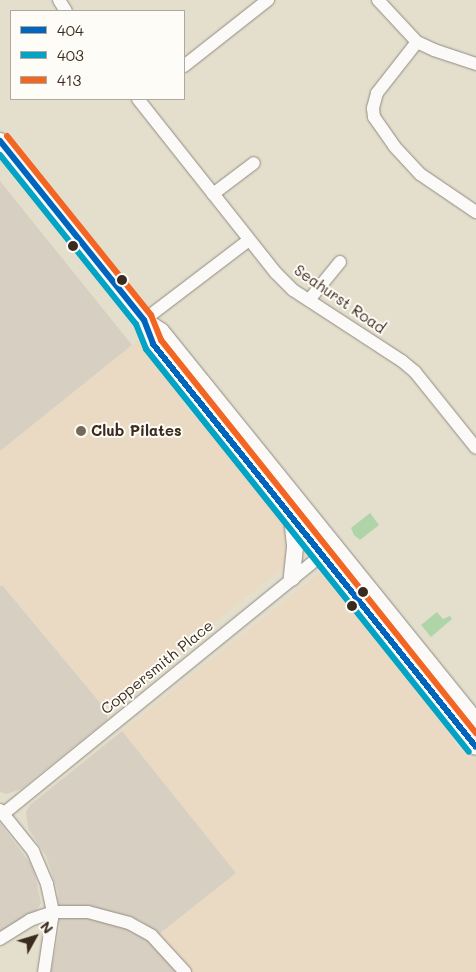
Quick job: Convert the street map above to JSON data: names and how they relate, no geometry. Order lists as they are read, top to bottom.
{
  "streets": {
    "street": ["Seahurst Road", "Coppersmith Place"]
  },
  "places": ["Club Pilates"],
  "lines": ["transit line 413", "transit line 404", "transit line 403"],
  "legend": ["404", "403", "413"],
  "north": "top right"
}
